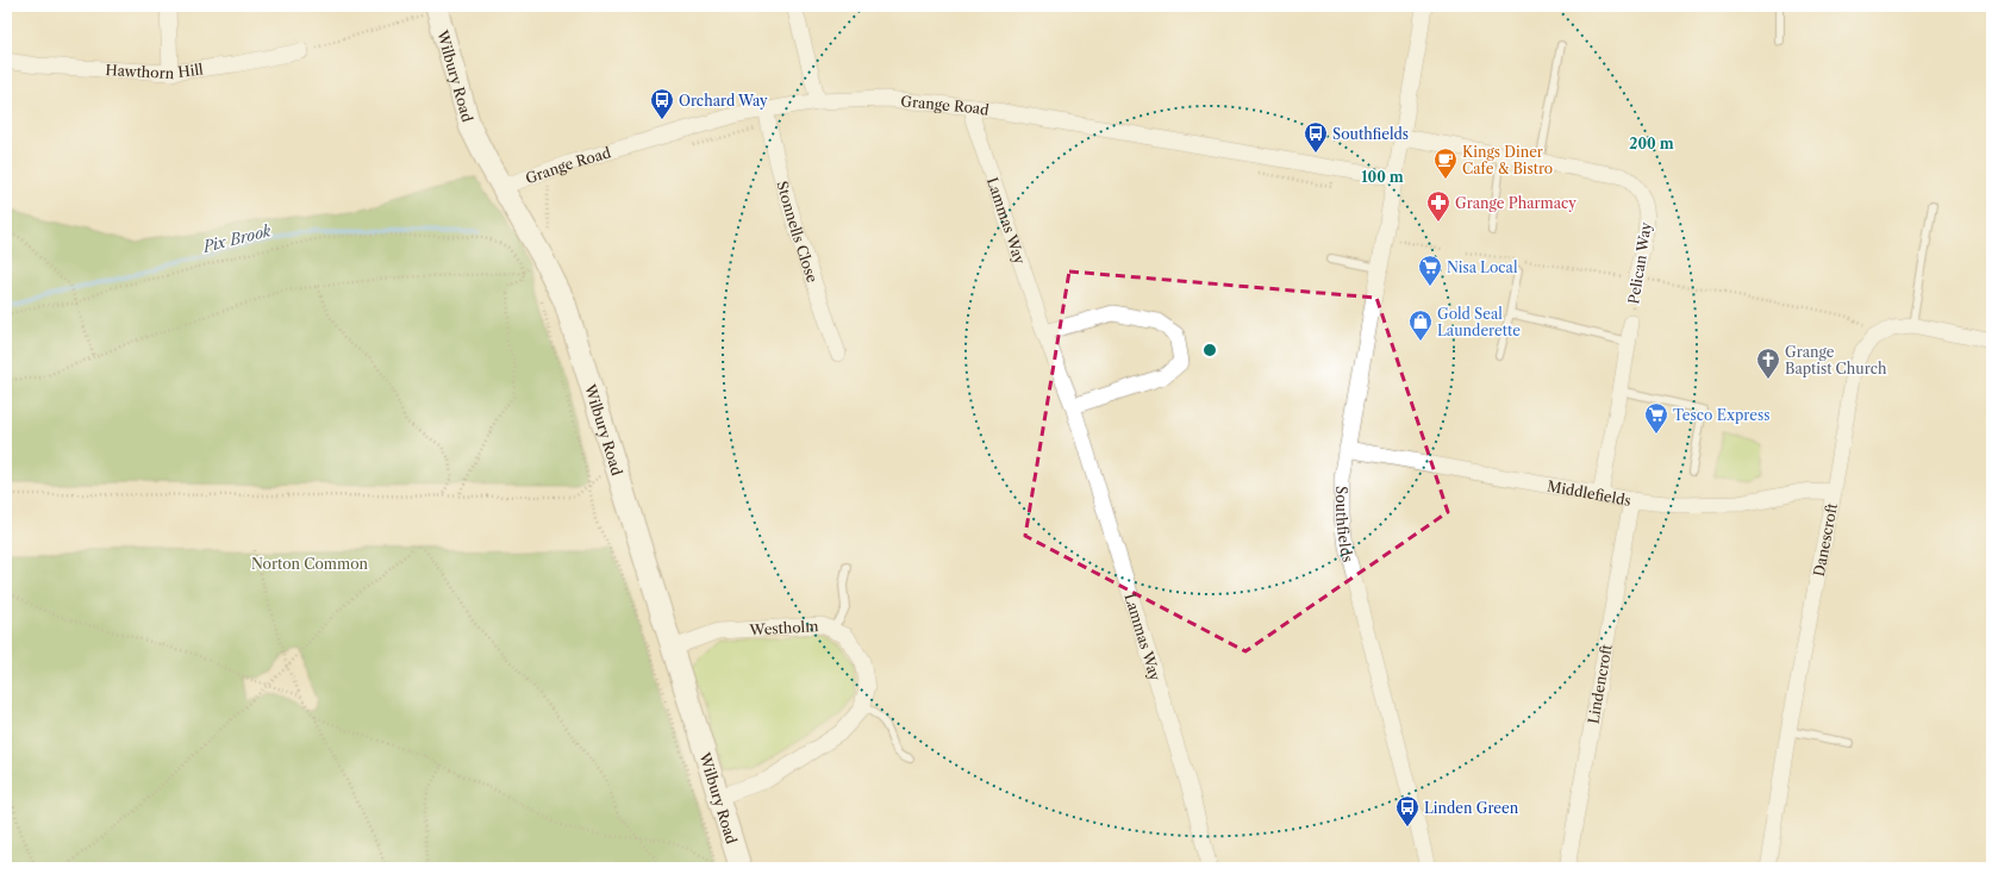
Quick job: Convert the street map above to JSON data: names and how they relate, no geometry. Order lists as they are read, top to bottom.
{
  "streets": {
    "street": [
      "Hawthorn Hill",
      "Wilbury Road",
      "Grange Road",
      "Lammas Way",
      "Stonnells Close",
      "Pelican Way",
      "Middlefields",
      "Southfields",
      "Danescroft",
      "Westholm",
      "Lindencroft"
    ]
  },
  "crossings": [
    ["Wilbury Road", "Grange Road"],
    ["Wilbury Road", "Westholm"],
    ["Grange Road", "Lammas Way"],
    ["Grange Road", "Stonnells Close"],
    ["Grange Road", "Southfields"],
    ["Pelican Way", "Middlefields"],
    ["Pelican Way", "Southfields"],
    ["Middlefields", "Southfields"],
    ["Middlefields", "Danescroft"],
    ["Middlefields", "Lindencroft"]
  ],
  "water": ["Pix Brook"],
  "parks": ["Norton Common"],
  "places": {
    "bus stop": ["Orchard Way", "Southfields", "Linden Green"],
    "cafe": ["Kings Diner Cafe & Bistro"],
    "pharmacy": ["Grange Pharmacy"],
    "supermarket": ["Nisa Local", "Tesco Express"],
    "shop": ["Gold Seal Launderette"],
    "church": ["Grange Baptist Church"]
  },
  "rings": ["200 m", "100 m"]
}
